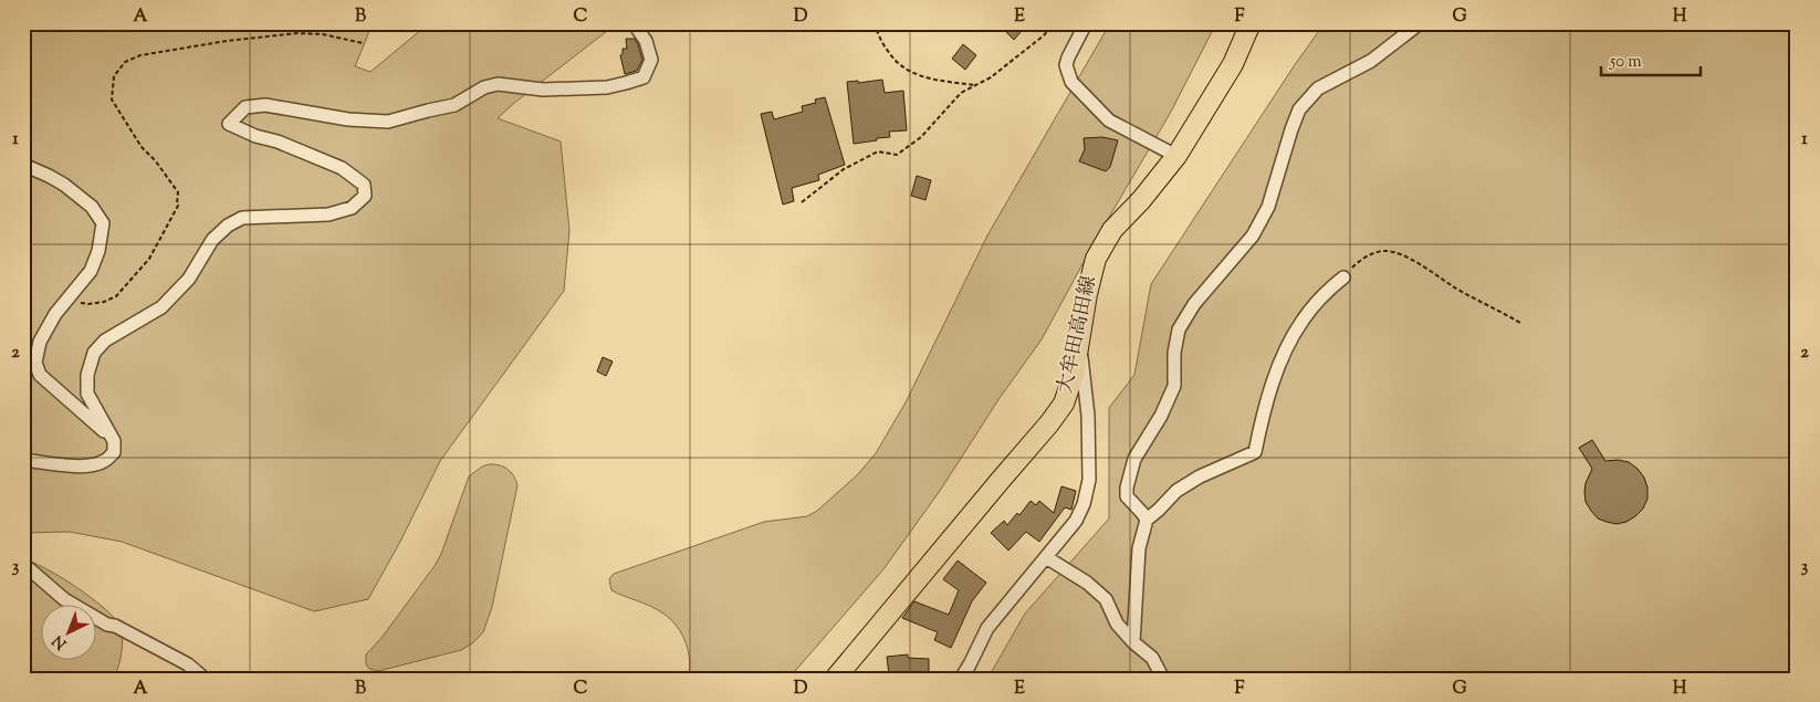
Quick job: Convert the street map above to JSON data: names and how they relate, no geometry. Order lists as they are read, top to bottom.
{
  "streets": {
    "main road": ["大牟田高田線"]
  },
  "scale_bar": "50 m",
  "north": "bottom left",
  "grid": {
    "columns": [
      "A",
      "B",
      "C",
      "D",
      "E",
      "F",
      "G",
      "H"
    ],
    "rows": ["1", "2", "3"]
  }
}
